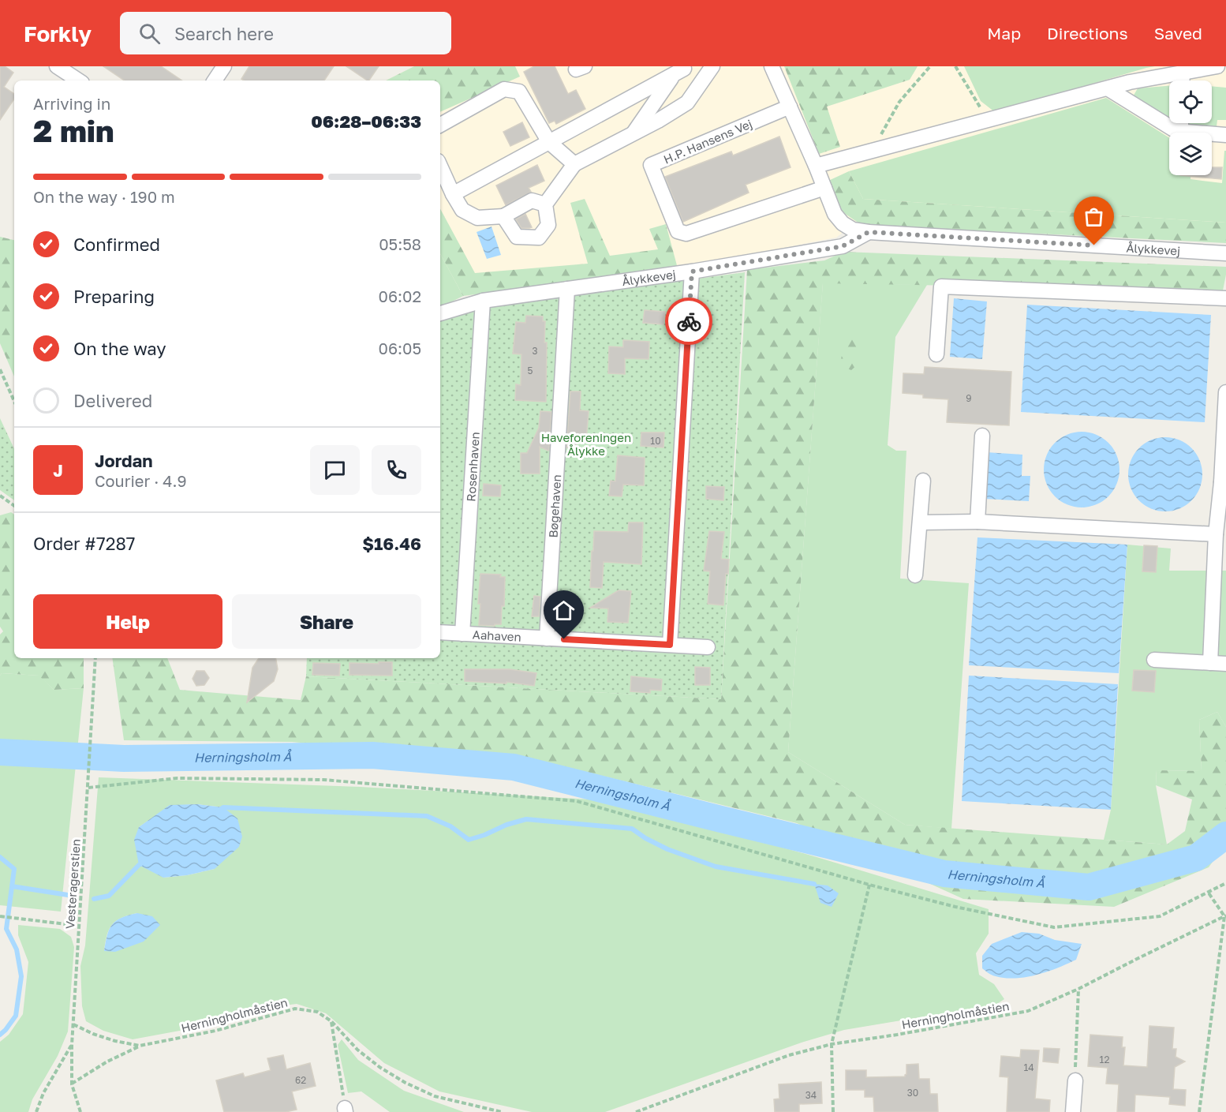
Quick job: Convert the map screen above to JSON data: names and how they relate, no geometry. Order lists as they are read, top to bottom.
{
  "streets": {
    "street": [
      "H.P. Hansens Vej",
      "Ålykkevej",
      "Rosenhaven",
      "Bøgehaven",
      "Aahaven"
    ],
    "path": ["Vesteragerstien", "Herningholmåstien"]
  },
  "crossings": [
    ["Ålykkevej", "Rosenhaven"],
    ["Ålykkevej", "Bøgehaven"],
    ["Rosenhaven", "Aahaven"],
    ["Bøgehaven", "Aahaven"],
    ["Vesteragerstien", "Herningholmåstien"]
  ],
  "water": ["Herningsholm Å"],
  "parks": ["Haveforeningen Ålykke"],
  "house_numbers": [
    "3",
    "5",
    "9",
    "10",
    "12",
    "14",
    "62",
    "30",
    "34"
  ],
  "page": {
    "header": "Forkly",
    "search": "Search here",
    "nav": ["Map", "Directions", "Saved"],
    "heading": ["2 min", "Arriving in", "06:28–06:33"],
    "panel": [
      "Jordan",
      "Courier · 4.9",
      "Order #7287",
      "$16.46"
    ],
    "bar": "On the way · 190 m",
    "list": [
      ["Confirmed", "05:58"],
      ["Preparing", "06:02"],
      ["On the way", "06:05"],
      "Delivered"
    ],
    "round": "J",
    "buttons": ["Help", "Share"]
  }
}
